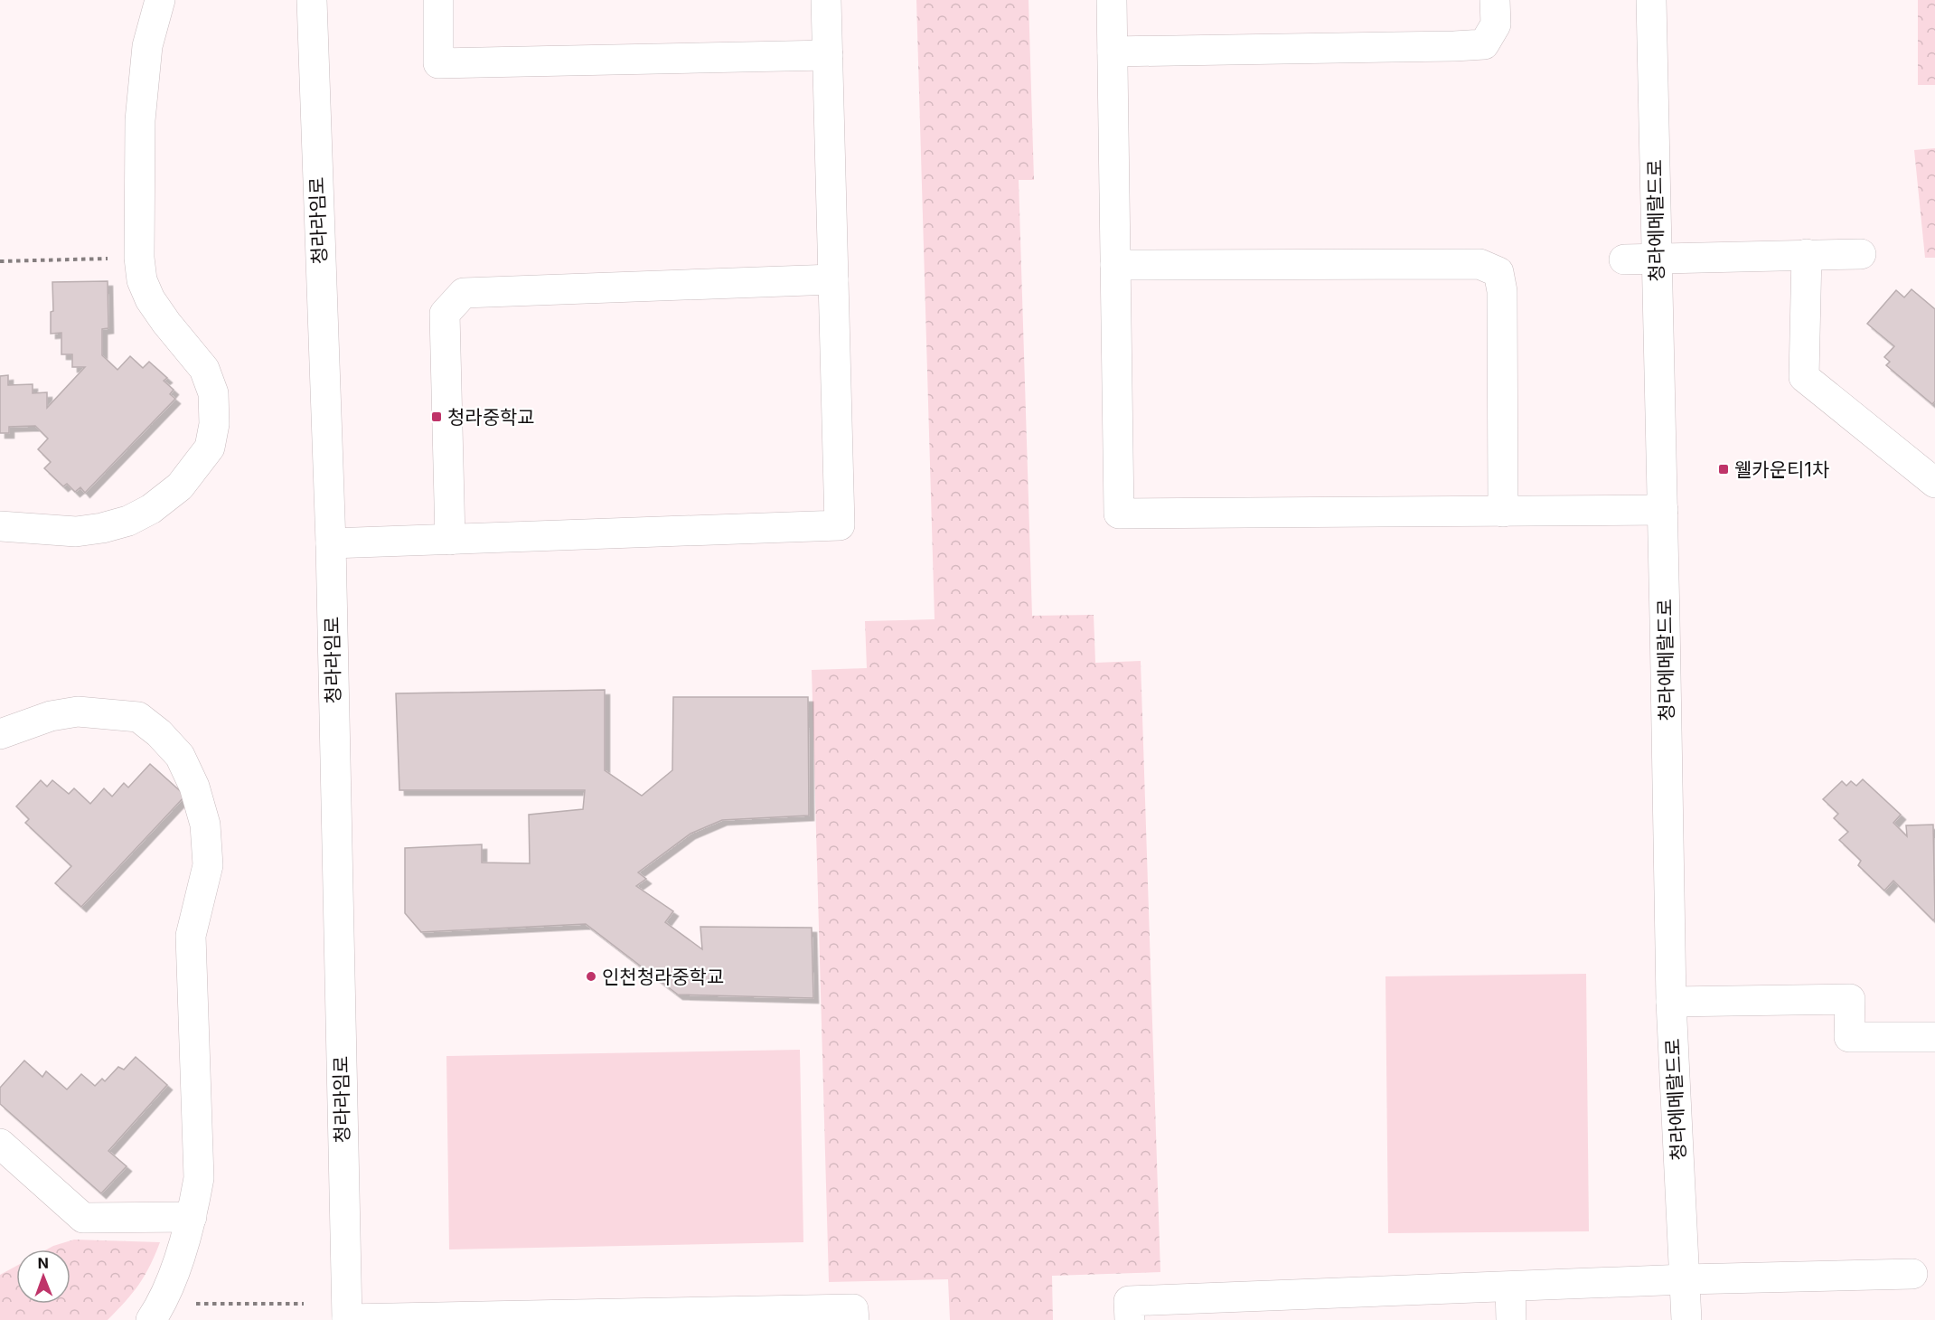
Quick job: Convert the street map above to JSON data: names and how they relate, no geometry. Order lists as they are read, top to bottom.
{
  "streets": {
    "street": ["청라라임로", "청라에메랄드로"]
  },
  "places": {
    "transit": ["청라중학교", "웰카운티1차"],
    "other": ["인천청라중학교"]
  },
  "north": "top"
}
